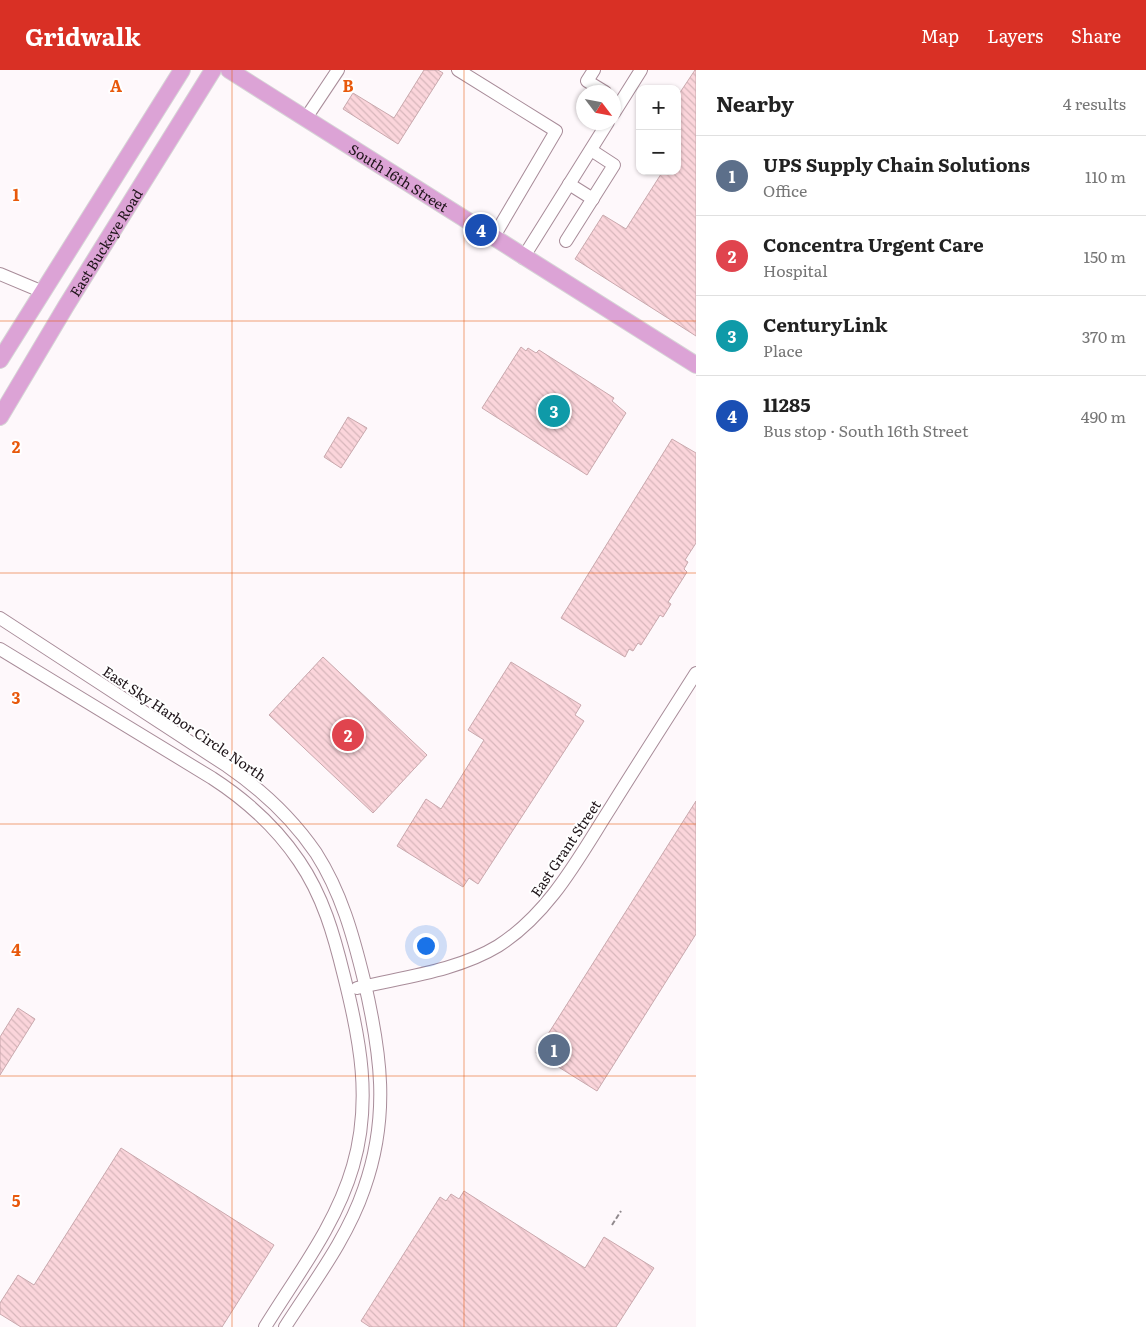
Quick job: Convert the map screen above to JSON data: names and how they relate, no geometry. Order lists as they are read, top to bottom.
{
  "streets": {
    "main road": ["South 16th Street", "East Buckeye Road"],
    "street": ["East Sky Harbor Circle North", "East Grant Street"]
  },
  "crossings": [
    ["East Sky Harbor Circle North", "East Grant Street"]
  ],
  "north": "bottom right",
  "page": {
    "header": "Gridwalk",
    "nav": ["Map", "Layers", "Share"],
    "heading": ["Nearby", "4 results"],
    "map_buttons": ["+", "−"],
    "list": [
      {
        "mark": "1",
        "name": "UPS Supply Chain Solutions",
        "note": "Office",
        "value": "110 m"
      },
      {
        "mark": "2",
        "name": "Concentra Urgent Care",
        "note": "Hospital",
        "value": "150 m"
      },
      {
        "mark": "3",
        "name": "CenturyLink",
        "note": "Place",
        "value": "370 m"
      },
      {
        "mark": "4",
        "name": "11285",
        "note": "Bus stop · South 16th Street",
        "value": "490 m"
      }
    ],
    "pins": [
      "4",
      "3",
      "2",
      "1"
    ]
  },
  "grid": {
    "columns": ["A", "B"],
    "rows": [
      "1",
      "2",
      "3",
      "4",
      "5"
    ]
  }
}
